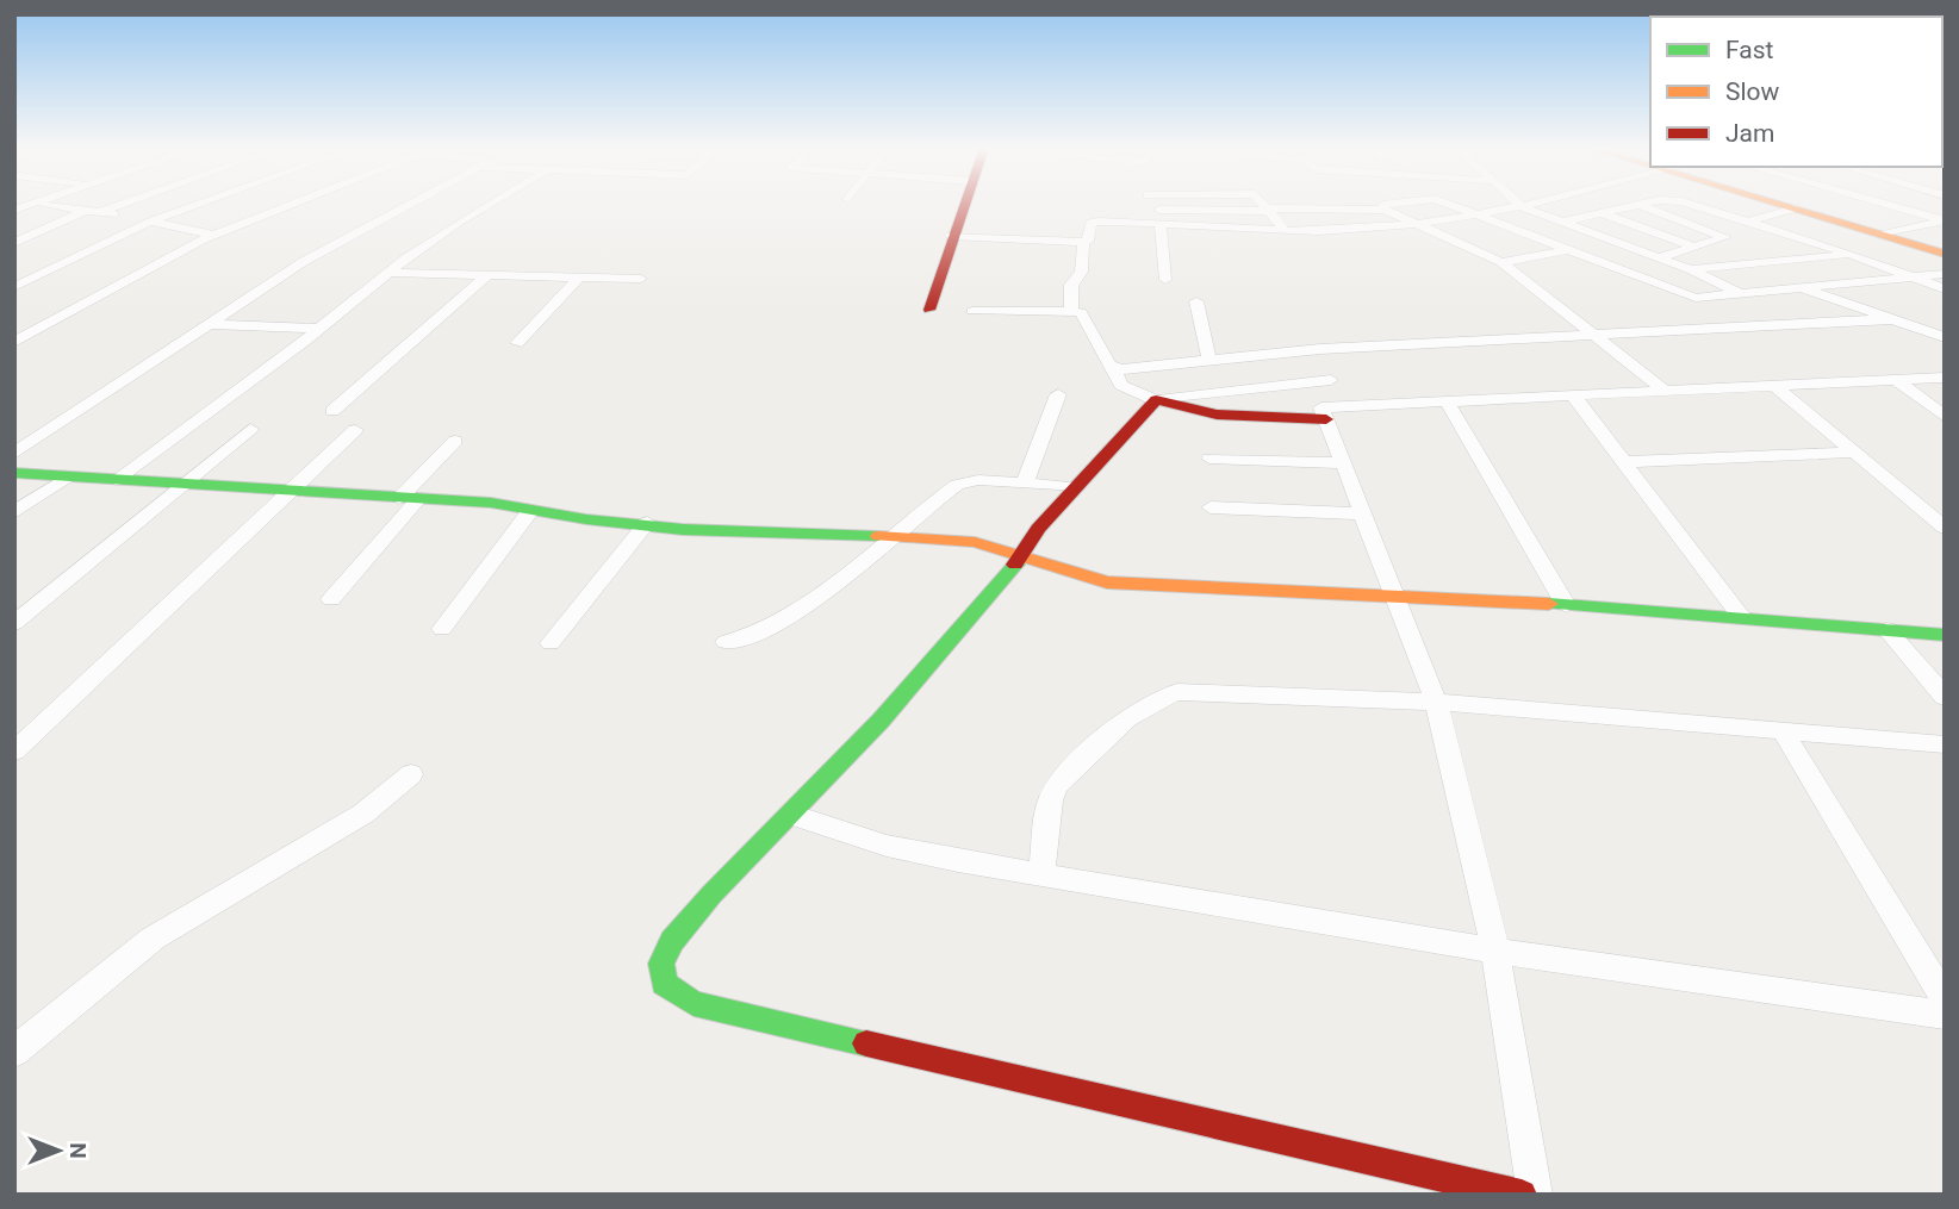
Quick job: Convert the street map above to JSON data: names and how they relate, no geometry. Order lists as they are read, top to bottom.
{
  "legend": ["Fast", "Slow", "Jam"],
  "north": "right"
}
